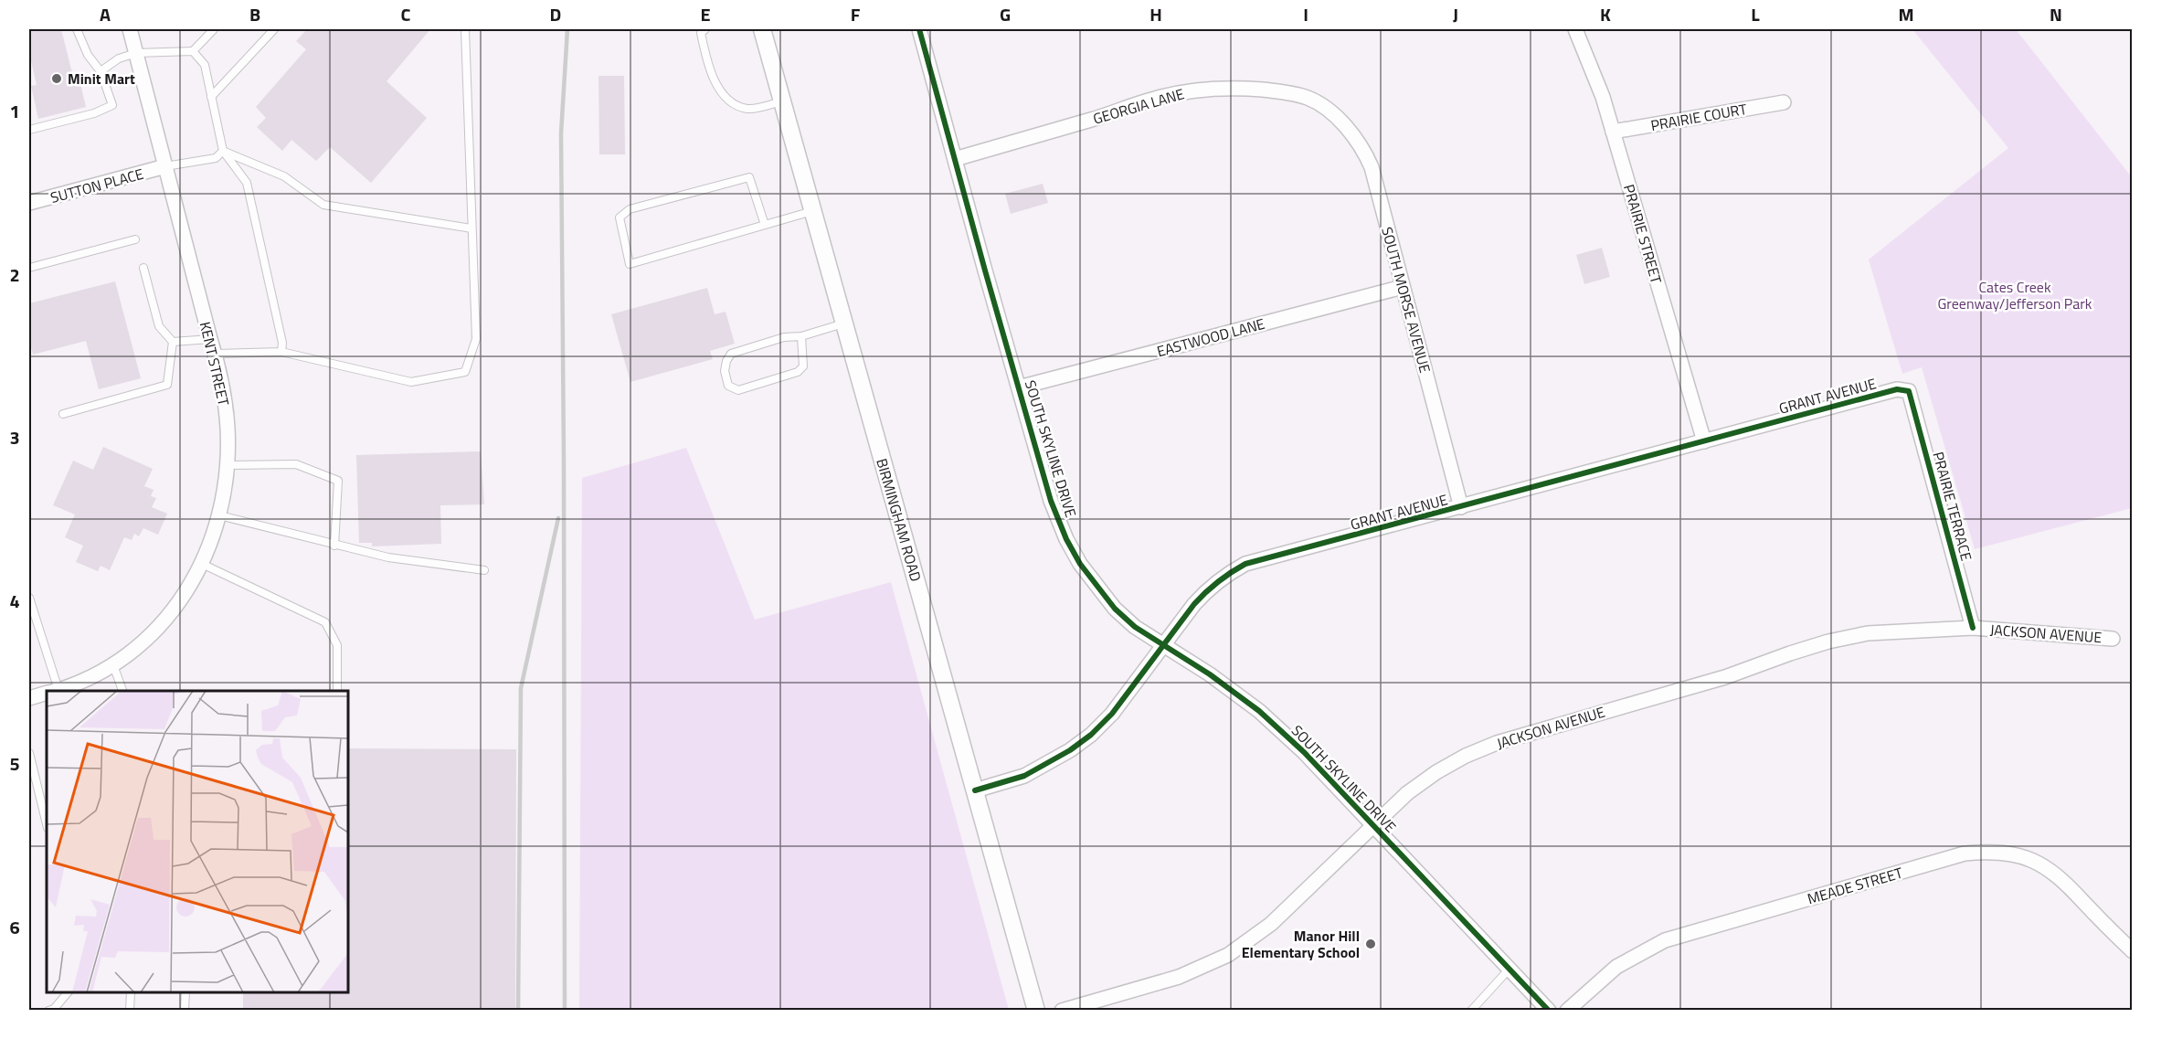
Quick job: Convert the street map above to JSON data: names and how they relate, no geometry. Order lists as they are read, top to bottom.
{
  "streets": {
    "street": [
      "GEORGIA LANE",
      "PRAIRIE COURT",
      "SUTTON PLACE",
      "PRAIRIE STREET",
      "SOUTH MORSE AVENUE",
      "EASTWOOD LANE",
      "KENT STREET",
      "GRANT AVENUE",
      "SOUTH SKYLINE DRIVE",
      "PRAIRIE TERRACE",
      "BIRMINGHAM ROAD",
      "JACKSON AVENUE",
      "MEADE STREET"
    ]
  },
  "crossings": [
    ["GEORGIA LANE", "SOUTH MORSE AVENUE"],
    ["GEORGIA LANE", "SOUTH SKYLINE DRIVE"],
    ["PRAIRIE COURT", "PRAIRIE STREET"],
    ["SUTTON PLACE", "KENT STREET"],
    ["PRAIRIE STREET", "GRANT AVENUE"],
    ["SOUTH MORSE AVENUE", "EASTWOOD LANE"],
    ["SOUTH MORSE AVENUE", "GRANT AVENUE"],
    ["EASTWOOD LANE", "SOUTH SKYLINE DRIVE"],
    ["GRANT AVENUE", "SOUTH SKYLINE DRIVE"],
    ["GRANT AVENUE", "PRAIRIE TERRACE"],
    ["GRANT AVENUE", "BIRMINGHAM ROAD"],
    ["SOUTH SKYLINE DRIVE", "JACKSON AVENUE"],
    ["PRAIRIE TERRACE", "JACKSON AVENUE"]
  ],
  "parks": ["Cates Creek Greenway/Jefferson Park"],
  "places": ["Minit Mart", "Manor Hill Elementary School"],
  "grid": {
    "columns": [
      "A",
      "B",
      "C",
      "D",
      "E",
      "F",
      "G",
      "H",
      "I",
      "J",
      "K",
      "L",
      "M",
      "N"
    ],
    "rows": [
      "1",
      "2",
      "3",
      "4",
      "5",
      "6"
    ]
  }
}
